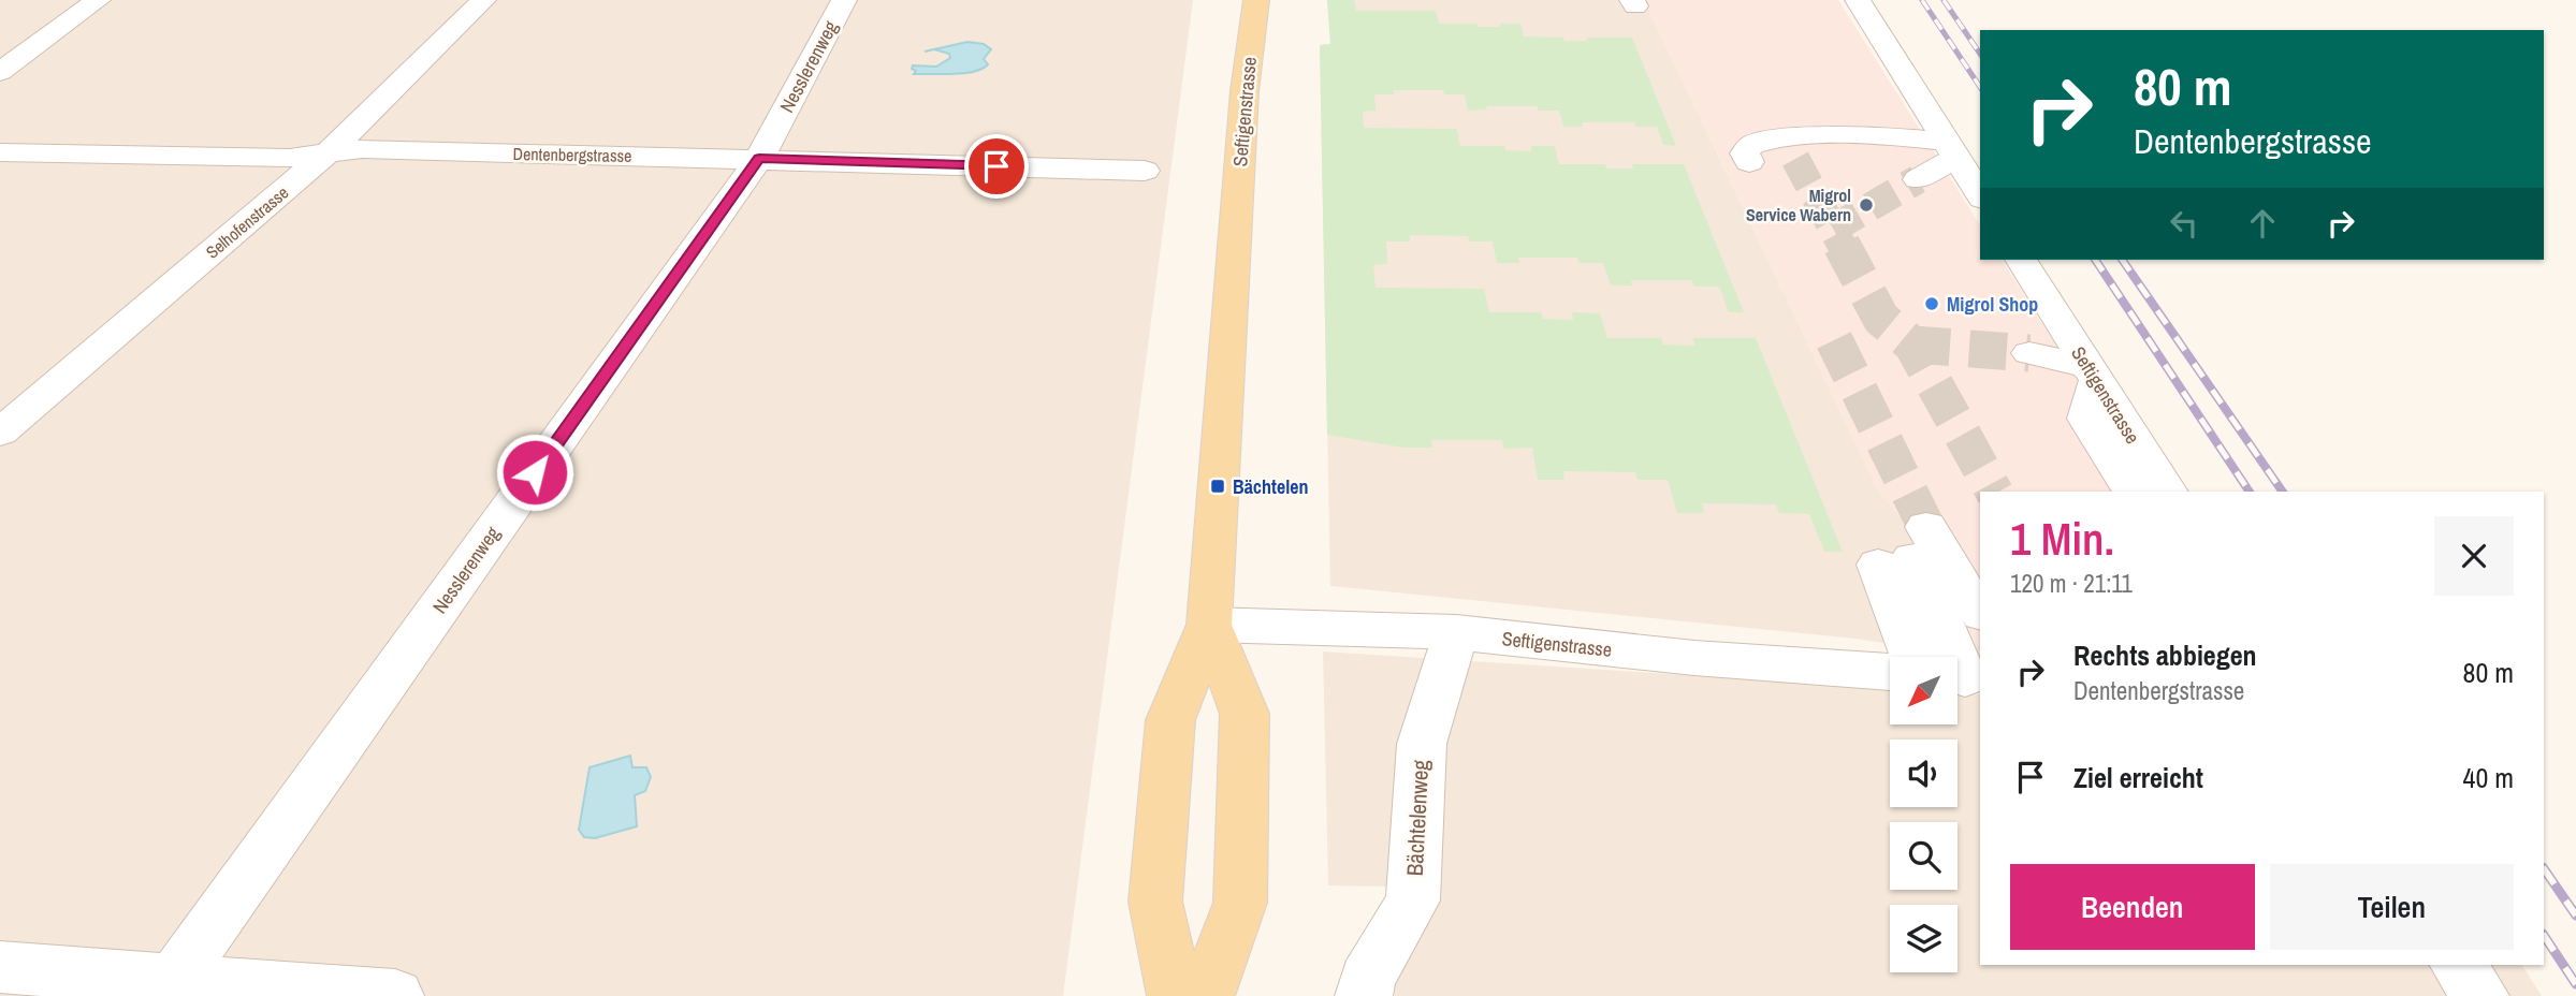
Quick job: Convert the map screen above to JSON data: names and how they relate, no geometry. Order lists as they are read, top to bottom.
{
  "streets": {
    "main road": ["Seftigenstrasse"],
    "street": [
      "Nesslerenweg",
      "Dentenbergstrasse",
      "Selhofenstrasse",
      "Bächtelenweg"
    ]
  },
  "crossings": [
    ["Nesslerenweg", "Dentenbergstrasse"],
    ["Seftigenstrasse", "Bächtelenweg"],
    ["Dentenbergstrasse", "Selhofenstrasse"]
  ],
  "places": {
    "other": ["Migrol Service Wabern", "Migrol Shop"],
    "transit": ["Bächtelen"]
  },
  "north": "bottom left",
  "page": {
    "turn": ["80 m", "Dentenbergstrasse"],
    "heading": ["1 Min.", "120 m · 21:11"],
    "list": [
      {
        "name": "Rechts abbiegen",
        "note": "Dentenbergstrasse",
        "value": "80 m"
      },
      {
        "name": "Ziel erreicht",
        "value": "40 m"
      }
    ],
    "buttons": ["Beenden", "Teilen"]
  }
}
